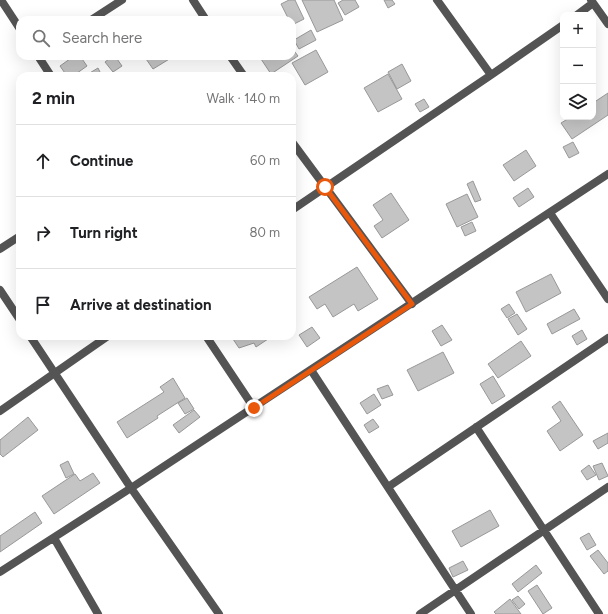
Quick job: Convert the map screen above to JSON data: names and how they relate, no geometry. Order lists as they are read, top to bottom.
{
  "page": {
    "map_buttons": ["+", "−"],
    "search": "Search here",
    "heading": ["2 min", "Walk · 140 m"],
    "list": [
      ["Continue", "60 m"],
      ["Turn right", "80 m"],
      "Arrive at destination"
    ]
  }
}
